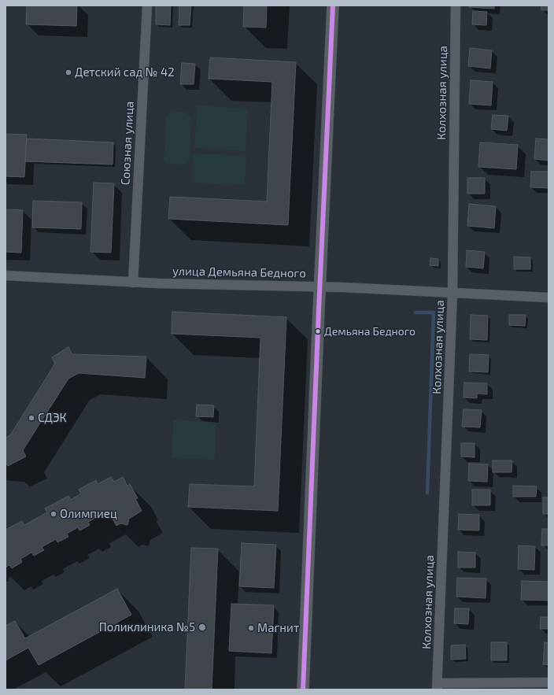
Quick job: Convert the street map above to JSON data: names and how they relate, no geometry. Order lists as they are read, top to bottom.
{
  "streets": {
    "street": ["Колхозная улица", "Союзная улица", "улица Демьяна Бедного"]
  },
  "crossings": [
    ["Колхозная улица", "улица Демьяна Бедного"],
    ["Союзная улица", "улица Демьяна Бедного"]
  ],
  "places": [
    "Детский сад № 42",
    "Демьяна Бедного",
    "СДЭК",
    "Олимпиец",
    "Поликлиника №5",
    "Магнит"
  ]
}
